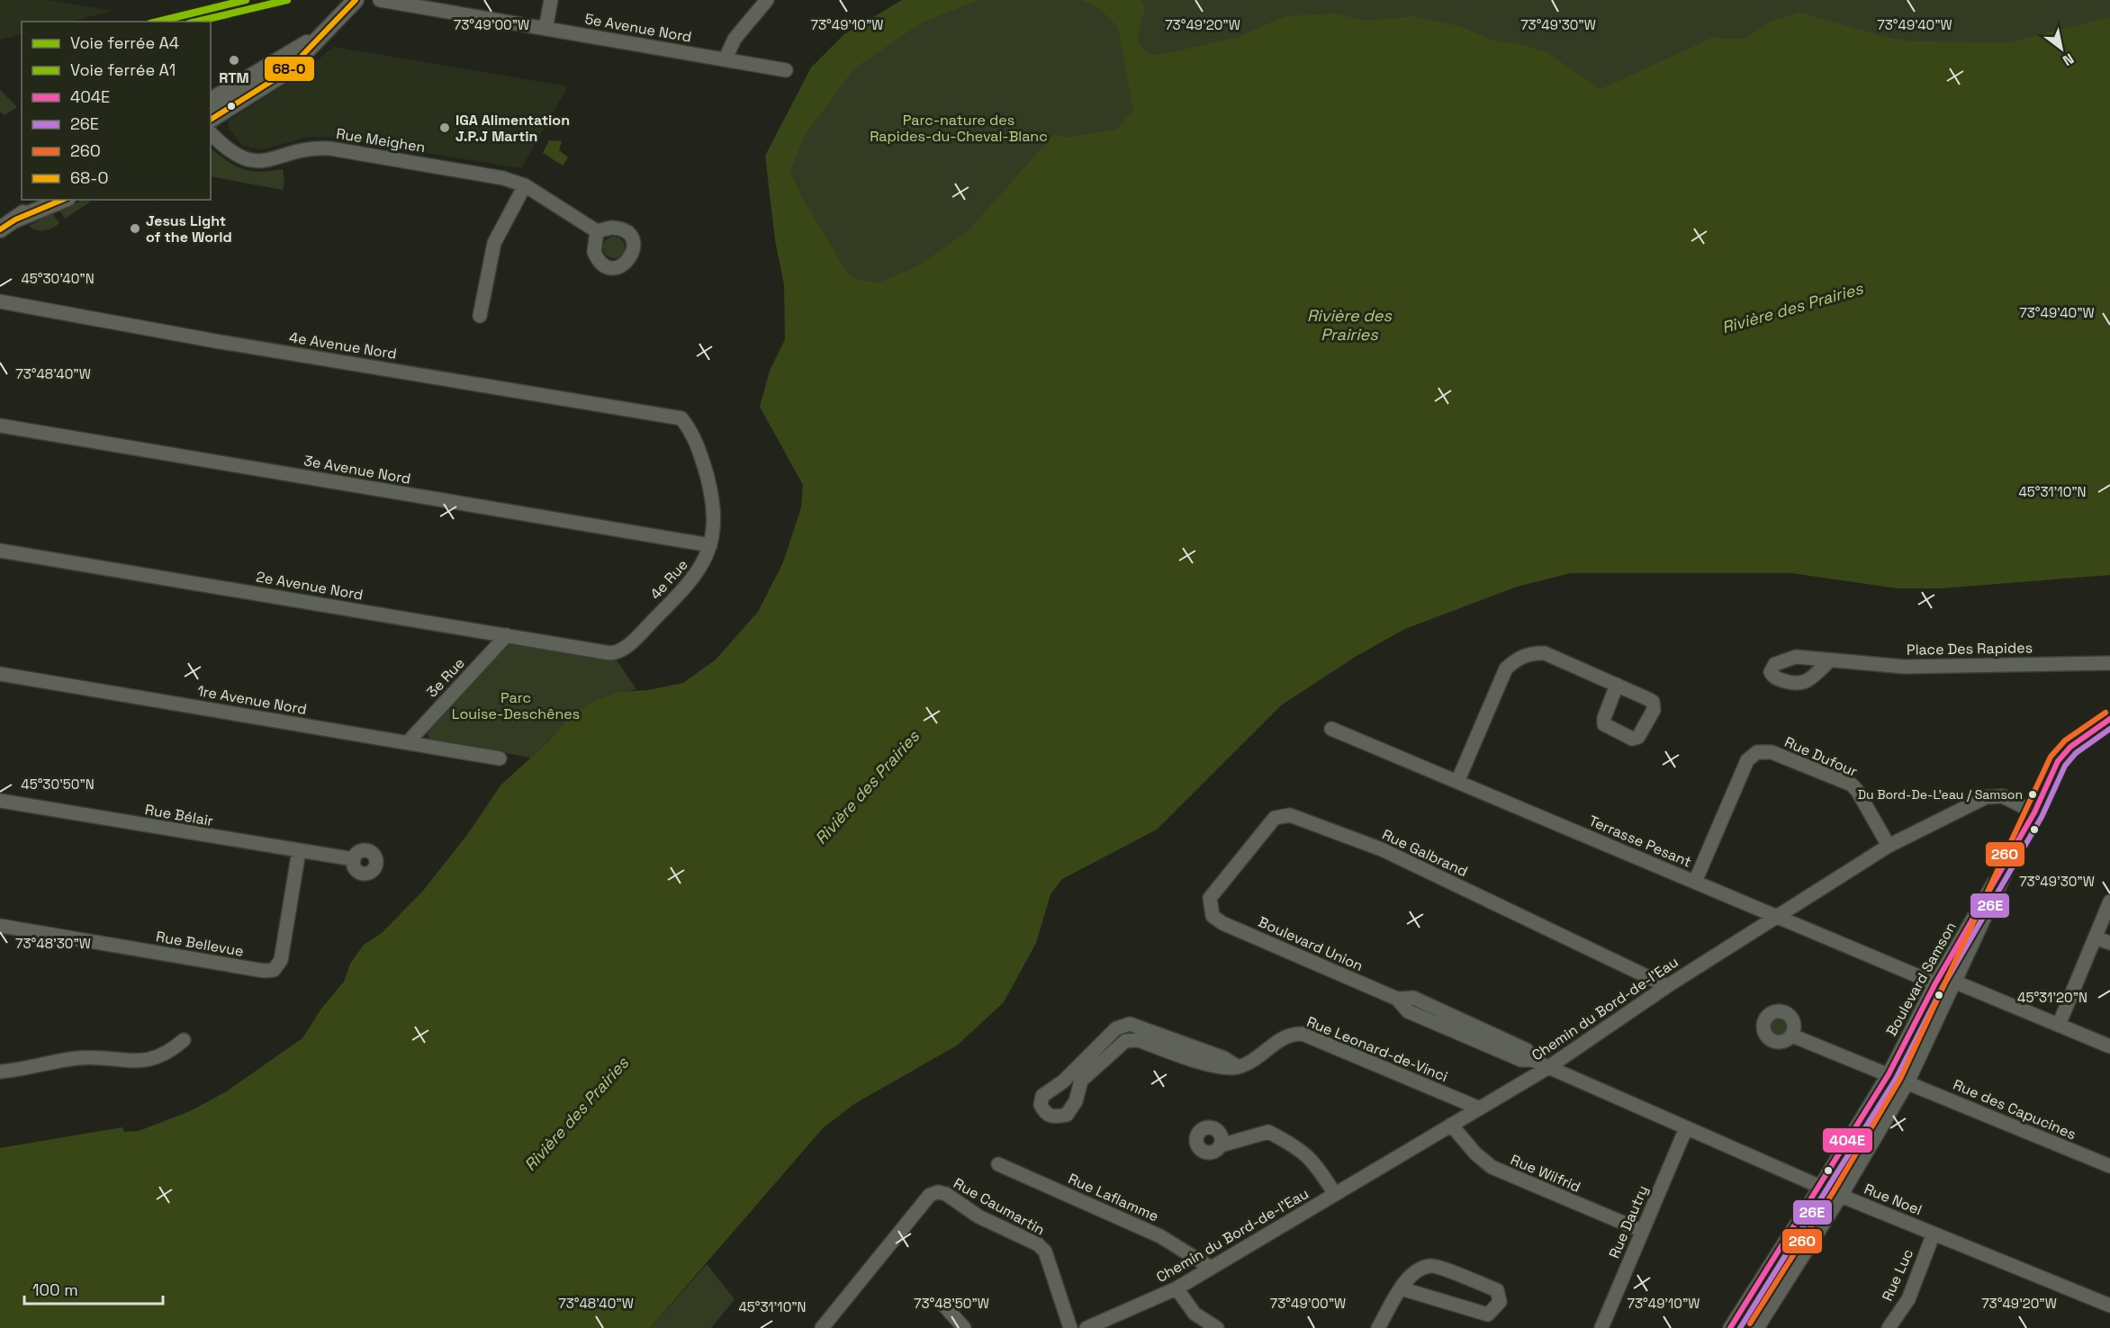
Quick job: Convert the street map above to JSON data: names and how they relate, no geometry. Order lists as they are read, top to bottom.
{
  "streets": {
    "street": [
      "5e Avenue Nord",
      "Rue Meighen",
      "4e Avenue Nord",
      "3e Avenue Nord",
      "4e Rue",
      "2e Avenue Nord",
      "Place Des Rapides",
      "3e Rue",
      "1re Avenue Nord",
      "Rue Dufour",
      "Rue Bélair",
      "Terrasse Pesant",
      "Rue Galbrand",
      "Rue Bellevue",
      "Boulevard Union",
      "Boulevard Samson",
      "Chemin du Bord-de-l'Eau",
      "Rue Leonard-de-Vinci",
      "Rue des Capucines",
      "Rue Wilfrid",
      "Rue Laflamme",
      "Rue Noel",
      "Rue Caumartin",
      "Rue Dautry",
      "Rue Luc"
    ]
  },
  "crossings": [
    ["4e Avenue Nord", "4e Rue"],
    ["3e Avenue Nord", "4e Rue"],
    ["4e Rue", "2e Avenue Nord"],
    ["2e Avenue Nord", "3e Rue"],
    ["3e Rue", "1re Avenue Nord"],
    ["Rue Dufour", "Terrasse Pesant"],
    ["Rue Dufour", "Chemin du Bord-de-l'Eau"],
    ["Rue Bélair", "Rue Bellevue"],
    ["Terrasse Pesant", "Boulevard Samson"],
    ["Terrasse Pesant", "Chemin du Bord-de-l'Eau"],
    ["Rue Galbrand", "Boulevard Union"],
    ["Rue Galbrand", "Chemin du Bord-de-l'Eau"],
    ["Boulevard Union", "Chemin du Bord-de-l'Eau"],
    ["Boulevard Union", "Rue Noel"],
    ["Boulevard Samson", "Chemin du Bord-de-l'Eau"],
    ["Boulevard Samson", "Rue des Capucines"],
    ["Boulevard Samson", "Rue Noel"],
    ["Chemin du Bord-de-l'Eau", "Rue Leonard-de-Vinci"],
    ["Chemin du Bord-de-l'Eau", "Rue Wilfrid"],
    ["Chemin du Bord-de-l'Eau", "Rue Laflamme"],
    ["Chemin du Bord-de-l'Eau", "Rue Noel"],
    ["Rue Wilfrid", "Rue Dautry"],
    ["Rue Noel", "Rue Dautry"],
    ["Rue Noel", "Rue Luc"]
  ],
  "water": ["Rivière des Prairies"],
  "parks": ["Parc-nature des Rapides-du-Cheval-Blanc", "Parc Louise-Deschênes"],
  "places": [
    "RTM",
    "IGA Alimentation J.P.J Martin",
    "Jesus Light of the World",
    "Du Bord-De-L'eau / Samson"
  ],
  "lines": [
    "rail line A4",
    "rail line A1",
    "transit line 68-O",
    "transit line 26O",
    "transit line 404E",
    "transit line 26E"
  ],
  "legend": [
    "Voie ferrée A4",
    "Voie ferrée A1",
    "404E",
    "26E",
    "26O",
    "68-O"
  ],
  "scale_bar": "100 m",
  "north": "bottom right",
  "coordinates": [
    "73°49'00\"W",
    "73°49'10\"W",
    "73°49'20\"W",
    "73°49'30\"W",
    "73°49'40\"W",
    "45°30'40\"N",
    "73°48'40\"W",
    "45°31'10\"N",
    "45°30'50\"N",
    "73°48'30\"W",
    "45°31'20\"N",
    "73°48'50\"W"
  ]
}
